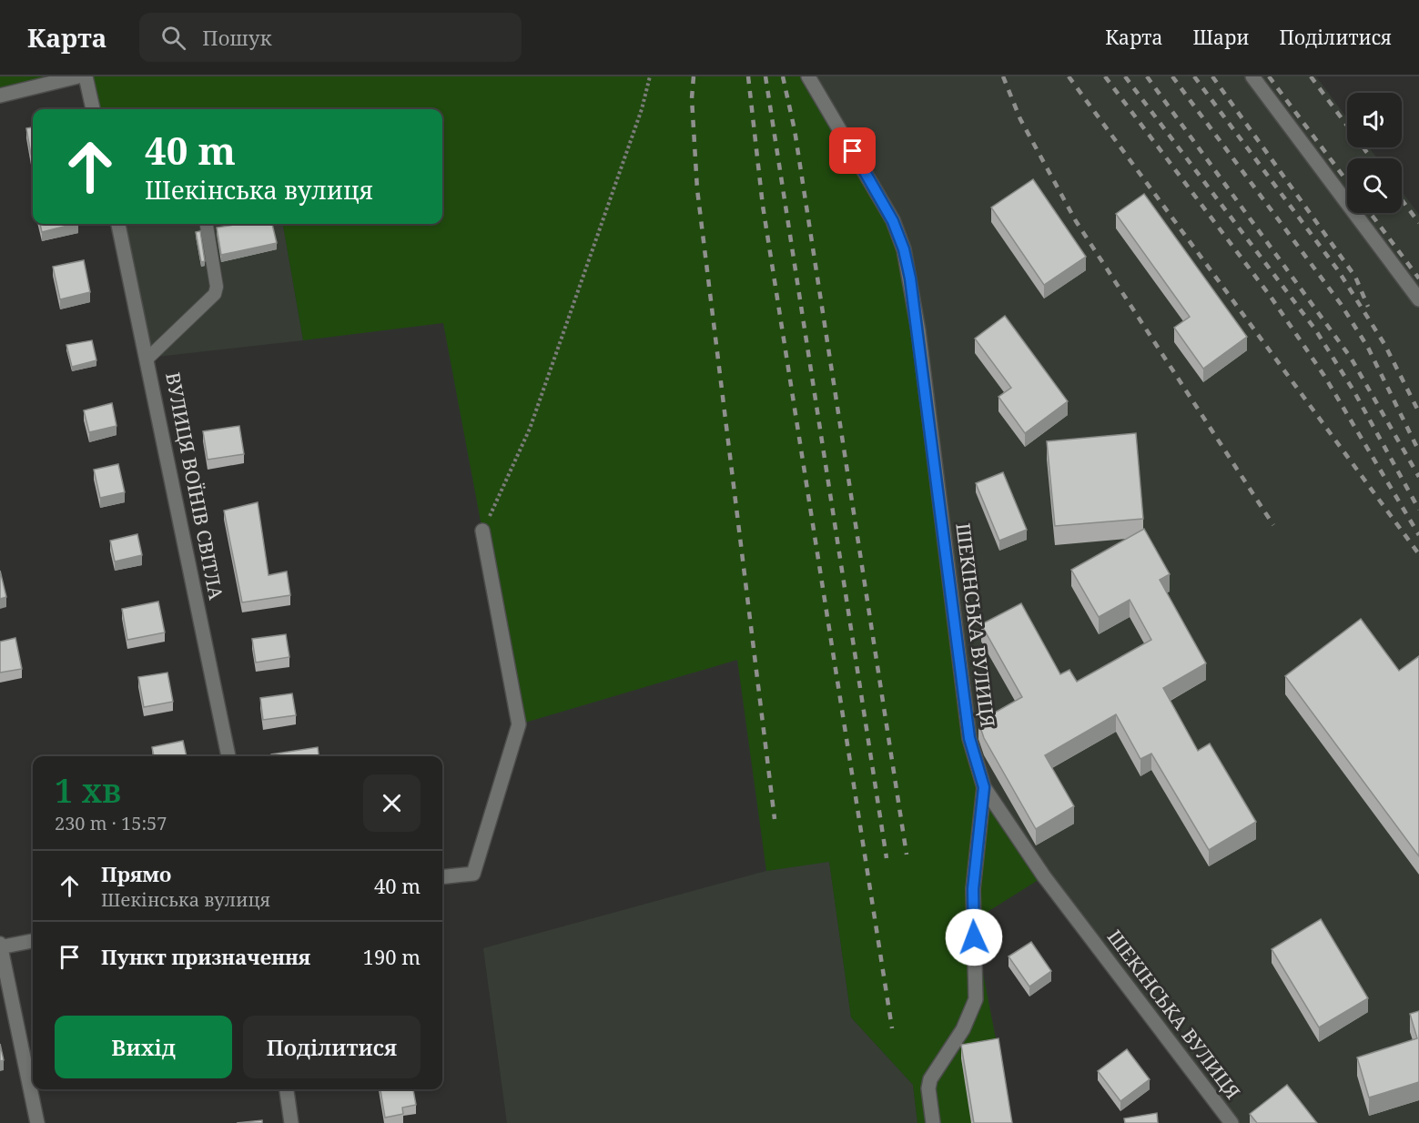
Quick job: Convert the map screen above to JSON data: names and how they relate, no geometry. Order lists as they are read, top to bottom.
{
  "streets": {
    "street": ["ВУЛИЦЯ ВОЇНІВ СВІТЛА", "ШЕКІНСЬКА ВУЛИЦЯ"]
  },
  "page": {
    "header": "Карта",
    "search": "Пошук",
    "nav": ["Карта", "Шари", "Поділитися"],
    "turn": ["40 m", "Шекінська вулиця"],
    "heading": ["1 хв", "230 m · 15:57"],
    "list": [
      {
        "name": "Прямо",
        "note": "Шекінська вулиця",
        "value": "40 m"
      },
      {
        "name": "Пункт призначення",
        "value": "190 m"
      }
    ],
    "buttons": ["Вихід", "Поділитися"]
  }
}
